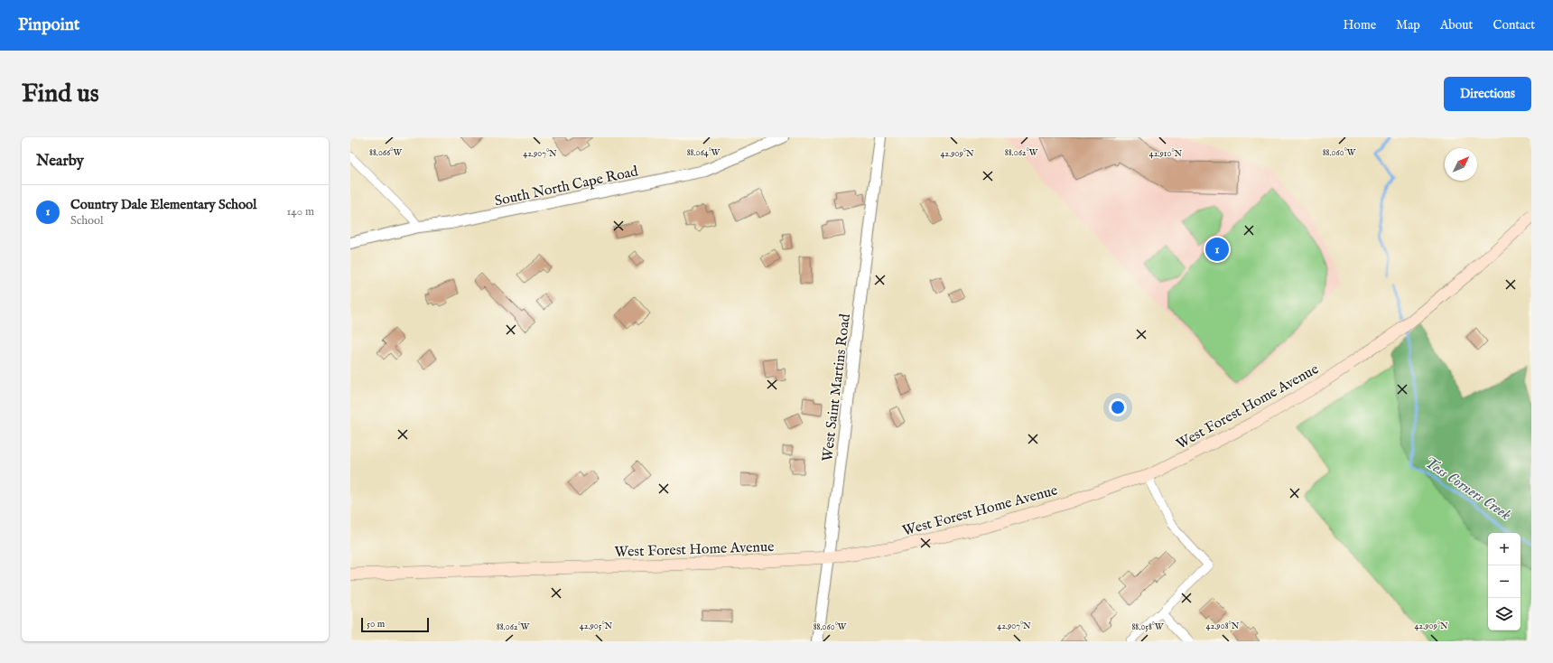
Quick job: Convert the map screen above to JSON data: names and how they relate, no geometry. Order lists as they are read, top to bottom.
{
  "streets": {
    "main road": ["West Forest Home Avenue"],
    "street": ["South North Cape Road", "West Saint Martins Road"]
  },
  "crossings": [
    ["West Saint Martins Road", "West Forest Home Avenue"]
  ],
  "water": ["Tess Corners Creek"],
  "scale_bar": "50 m",
  "north": "top right",
  "page": {
    "header": "Pinpoint",
    "nav": [
      "Home",
      "Map",
      "About",
      "Contact"
    ],
    "buttons": "Directions",
    "title": "Find us",
    "heading": "Nearby",
    "list": [
      {
        "mark": "1",
        "name": "Country Dale Elementary School",
        "note": "School",
        "value": "140 m"
      }
    ],
    "pins": "1",
    "map_buttons": ["+", "−"],
    "scale": "50 m"
  },
  "coordinates": [
    "88.066°W",
    "88.064°W",
    "88.062°W",
    "88.060°W",
    "42.910°N",
    "42.907°N",
    "42.909°N",
    "42.905°N",
    "42.908°N",
    "88.058°W"
  ]
}
